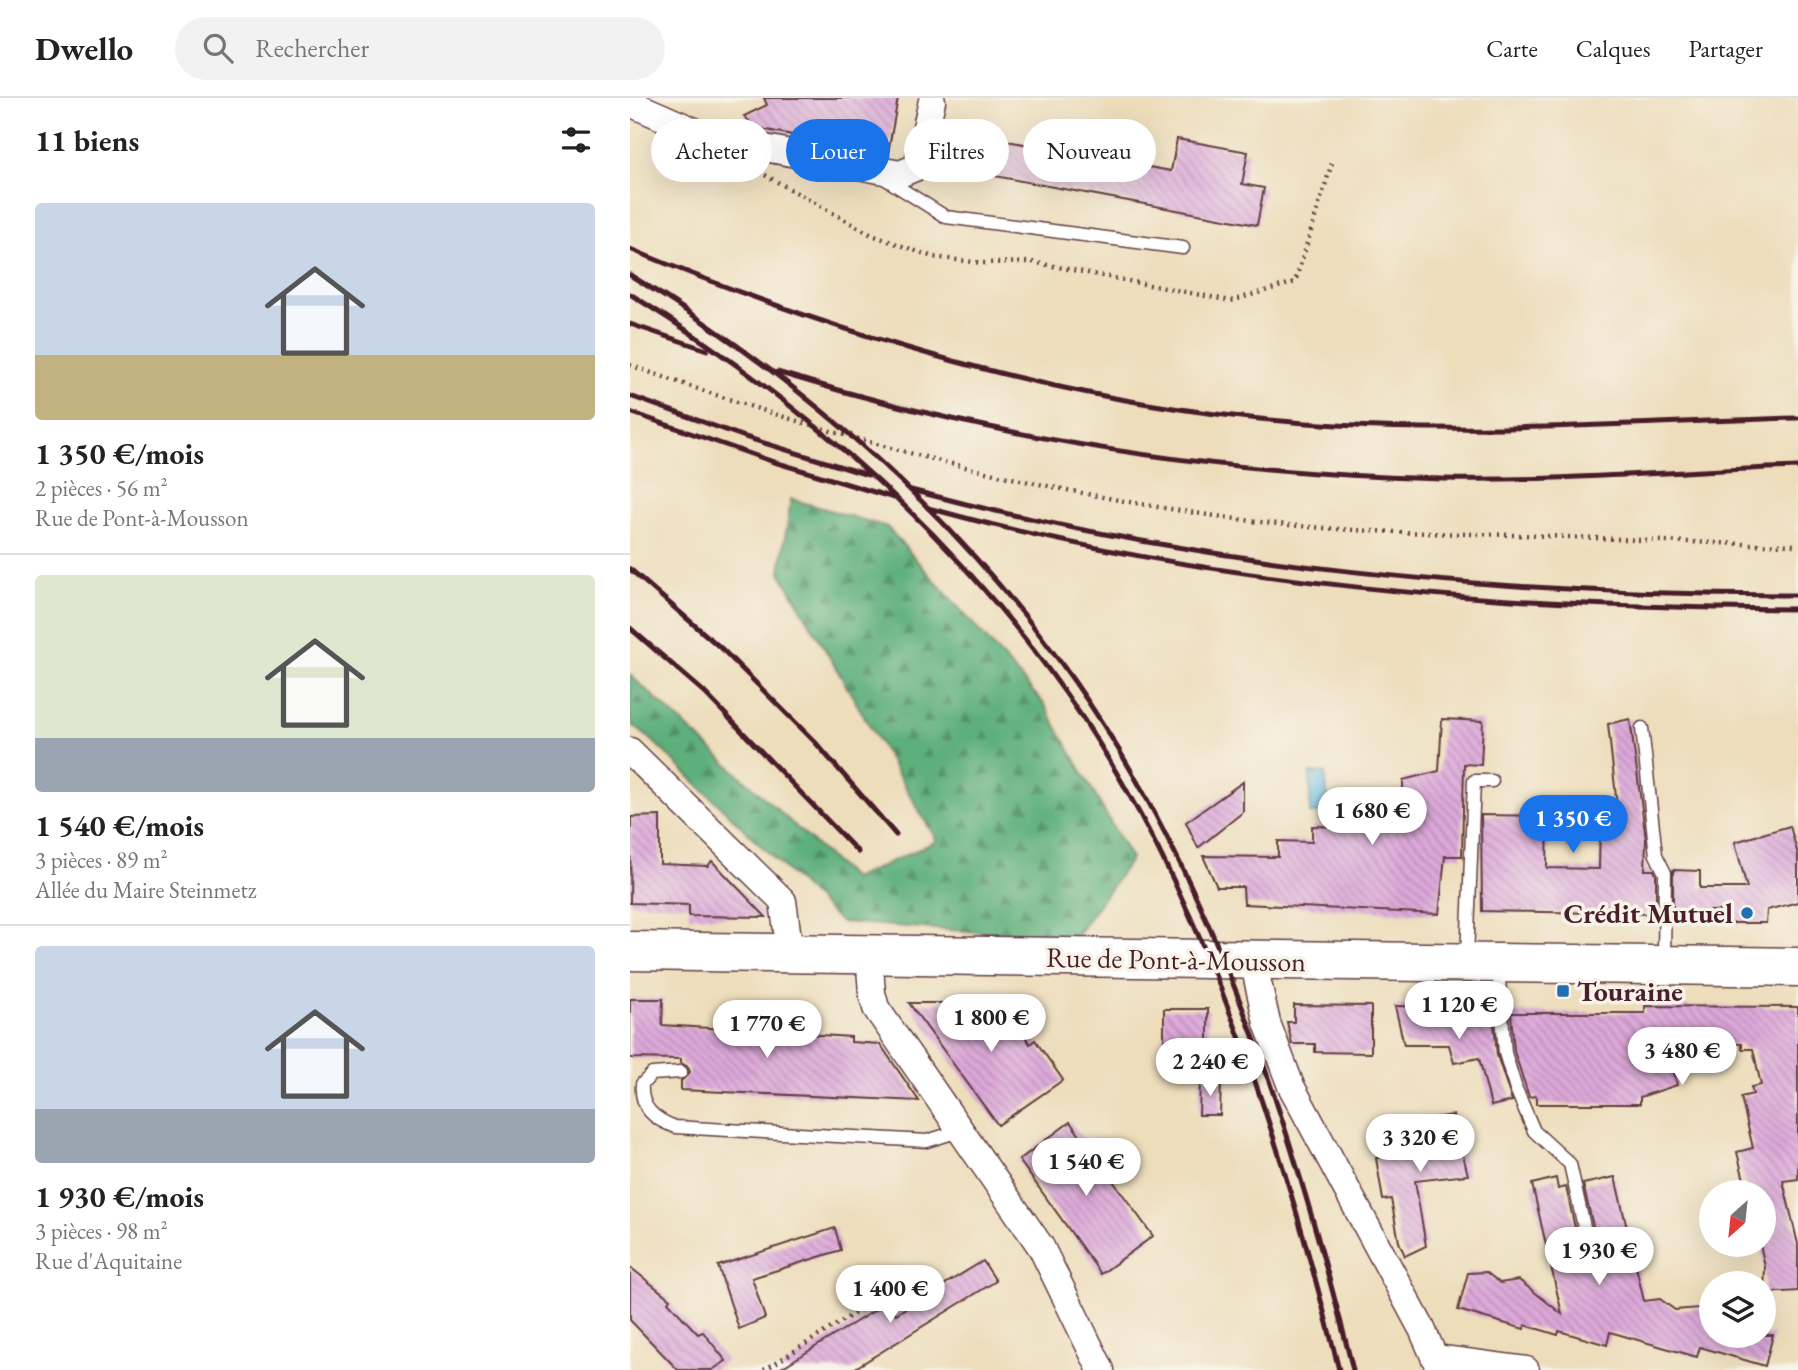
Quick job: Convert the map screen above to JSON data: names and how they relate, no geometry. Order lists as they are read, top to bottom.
{
  "streets": {
    "main road": ["Rue de Pont-à-Mousson"]
  },
  "places": {
    "other": ["Crédit Mutuel"],
    "transit": ["Touraine"]
  },
  "north": "bottom left",
  "page": {
    "header": "Dwello",
    "search": "Rechercher",
    "nav": ["Carte", "Calques", "Partager"],
    "heading": "11 biens",
    "chip": [
      "Acheter",
      "Louer",
      "Filtres",
      "Nouveau"
    ],
    "list": [
      {
        "name": "1 350 €/mois",
        "note": "2 pièces · 56 m² · Rue de Pont-à-Mousson"
      },
      {
        "name": "1 540 €/mois",
        "note": "3 pièces · 89 m² · Allée du Maire Steinmetz"
      },
      {
        "name": "1 930 €/mois",
        "note": "3 pièces · 98 m² · Rue d'Aquitaine"
      }
    ],
    "price": [
      "1 680 €",
      "1 350 €",
      "1 120 €",
      "1 800 €",
      "1 770 €",
      "3 480 €",
      "2 240 €",
      "3 320 €",
      "1 540 €",
      "1 930 €",
      "1 400 €"
    ]
  }
}
